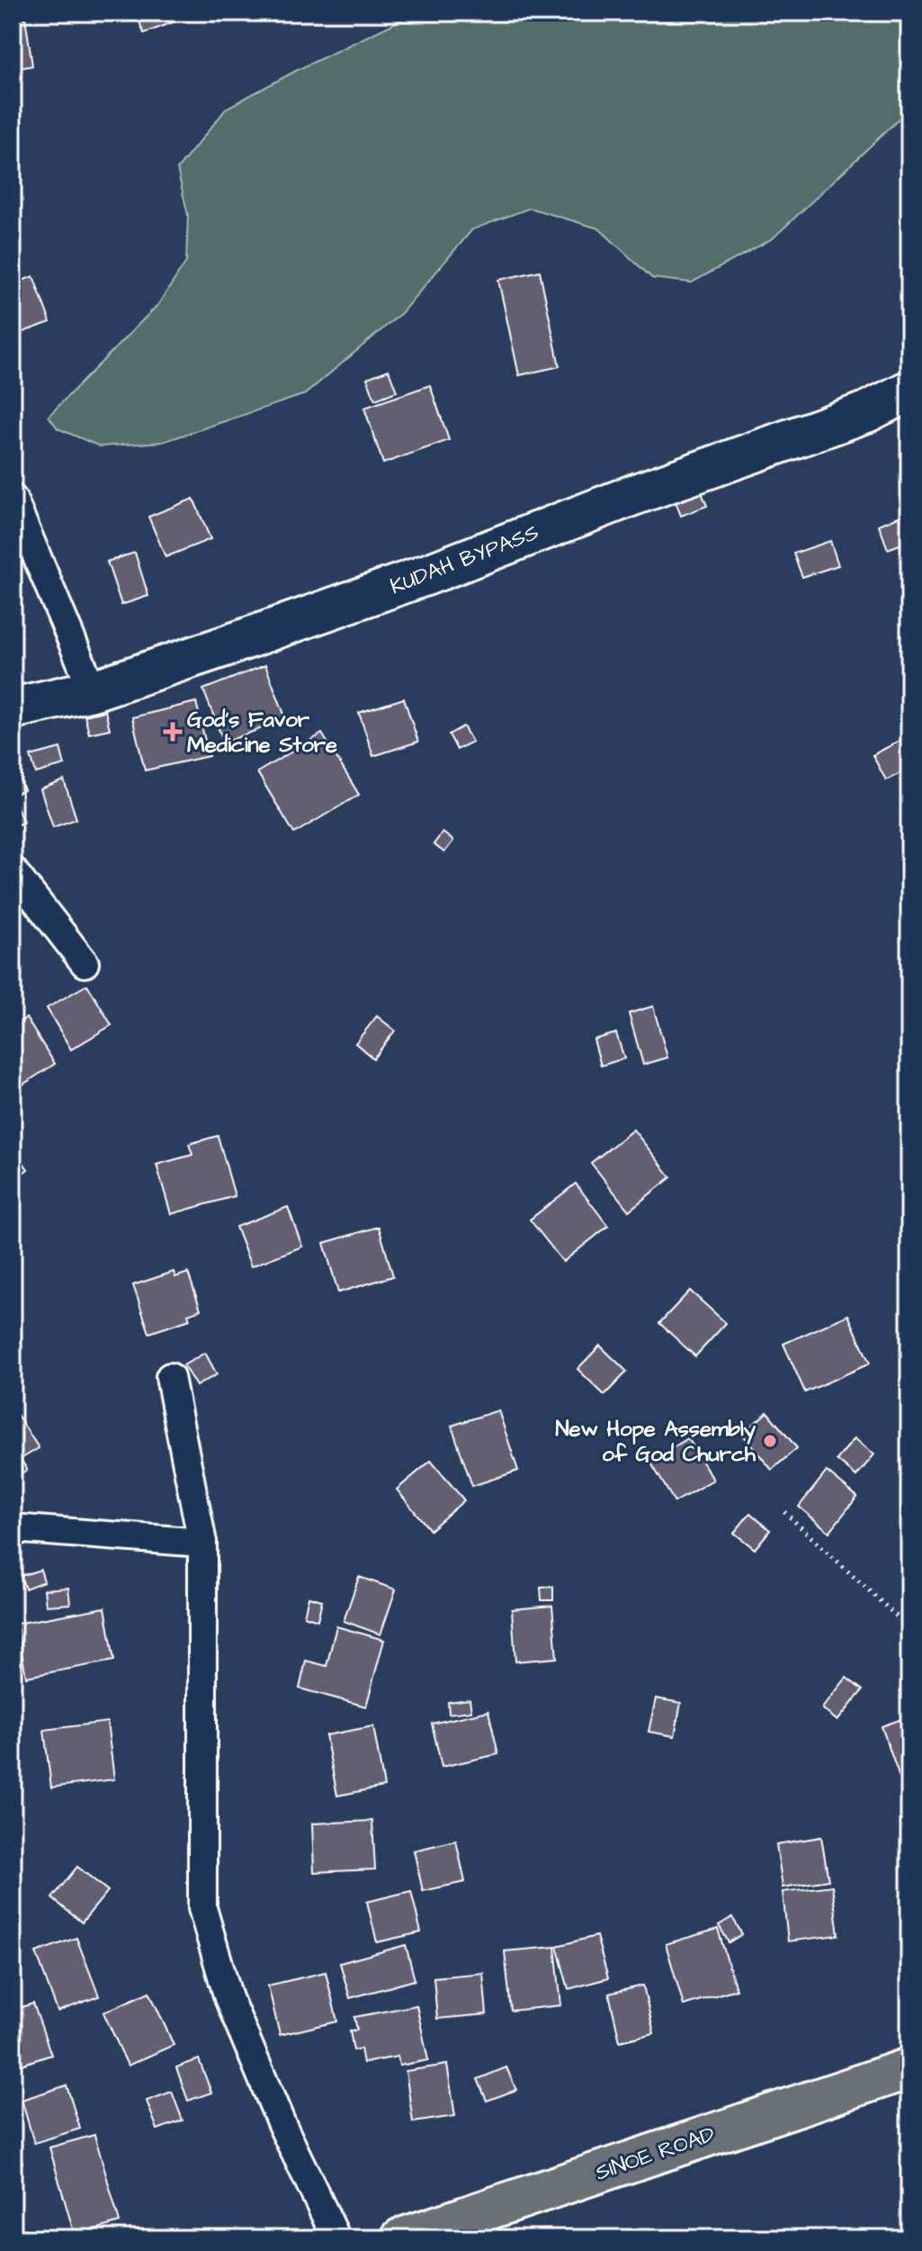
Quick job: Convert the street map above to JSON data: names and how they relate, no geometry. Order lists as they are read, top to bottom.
{
  "streets": {
    "highway": ["SINOE ROAD"],
    "street": ["KUDAH BYPASS"]
  },
  "places": {
    "health": ["God's Favor Medicine Store"],
    "other": ["New Hope Assembly of God Church"]
  }
}
